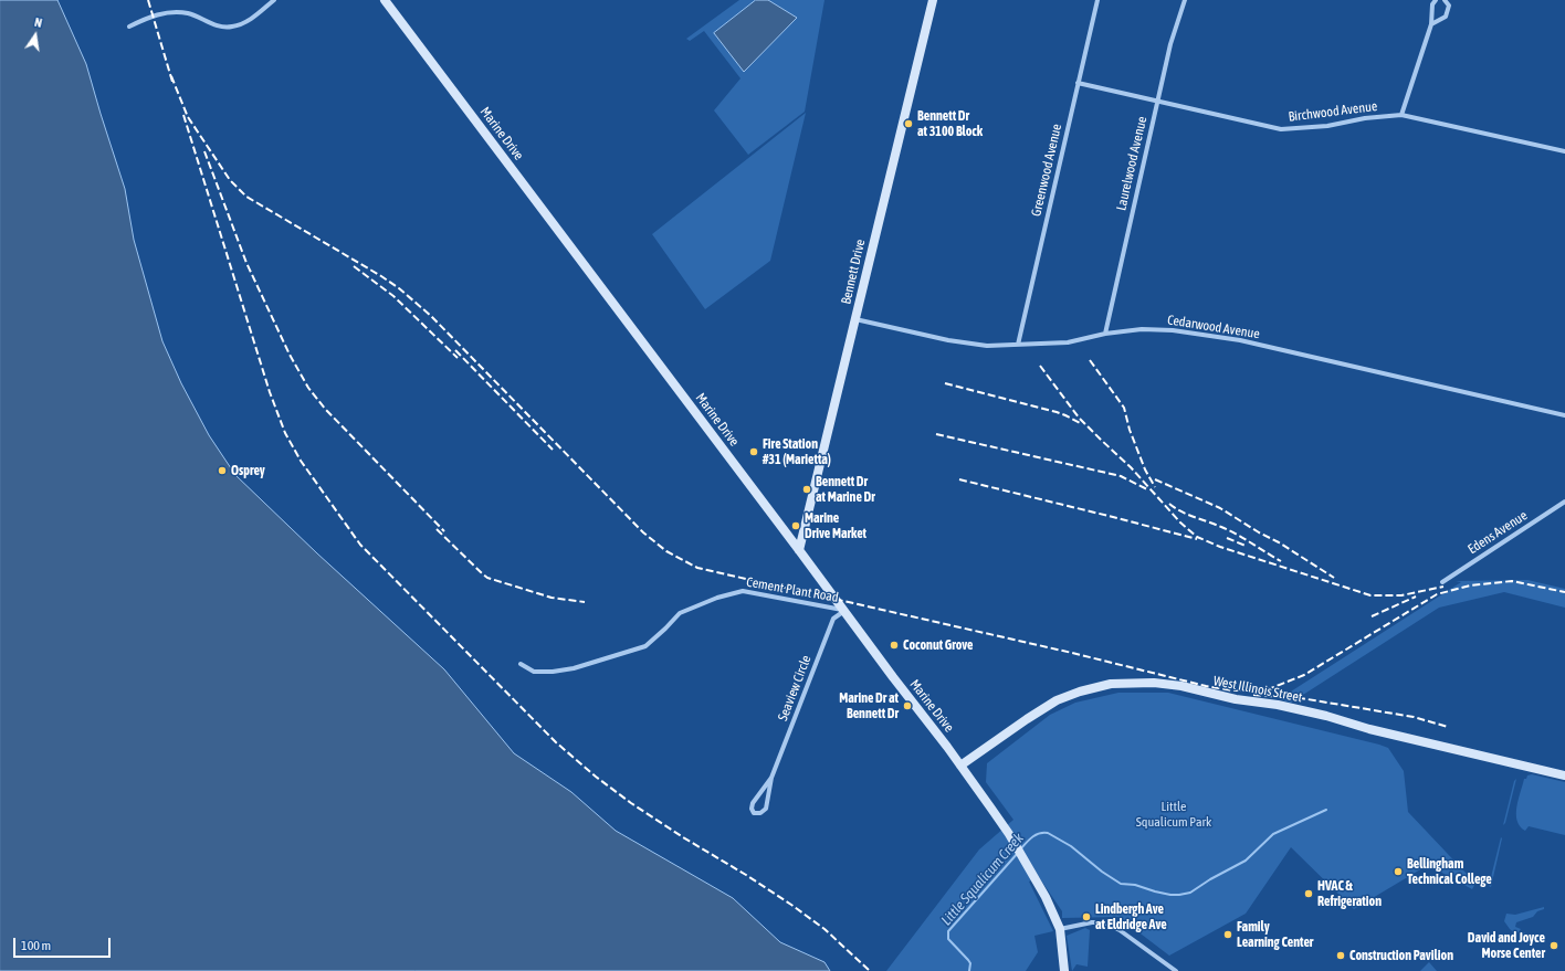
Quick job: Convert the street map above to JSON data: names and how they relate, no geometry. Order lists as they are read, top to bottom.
{
  "streets": {
    "main road": ["Marine Drive", "Bennett Drive", "West Illinois Street"],
    "street": [
      "Birchwood Avenue",
      "Laurelwood Avenue",
      "Greenwood Avenue",
      "Cedarwood Avenue",
      "Edens Avenue",
      "Cement Plant Road",
      "Seaview Circle"
    ]
  },
  "crossings": [
    ["Birchwood Avenue", "Laurelwood Avenue"],
    ["Birchwood Avenue", "Greenwood Avenue"],
    ["Marine Drive", "Bennett Drive"],
    ["Marine Drive", "Cement Plant Road"],
    ["Marine Drive", "Seaview Circle"],
    ["Marine Drive", "West Illinois Street"],
    ["Laurelwood Avenue", "Cedarwood Avenue"],
    ["Greenwood Avenue", "Cedarwood Avenue"],
    ["Bennett Drive", "Cedarwood Avenue"],
    ["Cement Plant Road", "Seaview Circle"]
  ],
  "water": ["Little Squalicum Creek"],
  "parks": ["Little Squalicum Park"],
  "places": [
    "Bennett Dr at 3100 Block",
    "Fire Station #31 (Marietta)",
    "Osprey",
    "Bennett Dr at Marine Dr",
    "Marine Drive Market",
    "Coconut Grove",
    "Marine Dr at Bennett Dr",
    "Bellingham Technical College",
    "HVAC & Refrigeration",
    "Lindbergh Ave at Eldridge Ave",
    "Family Learning Center",
    "David and Joyce Morse Center",
    "Construction Pavilion"
  ],
  "scale_bar": "100 m",
  "north": "top"
}
